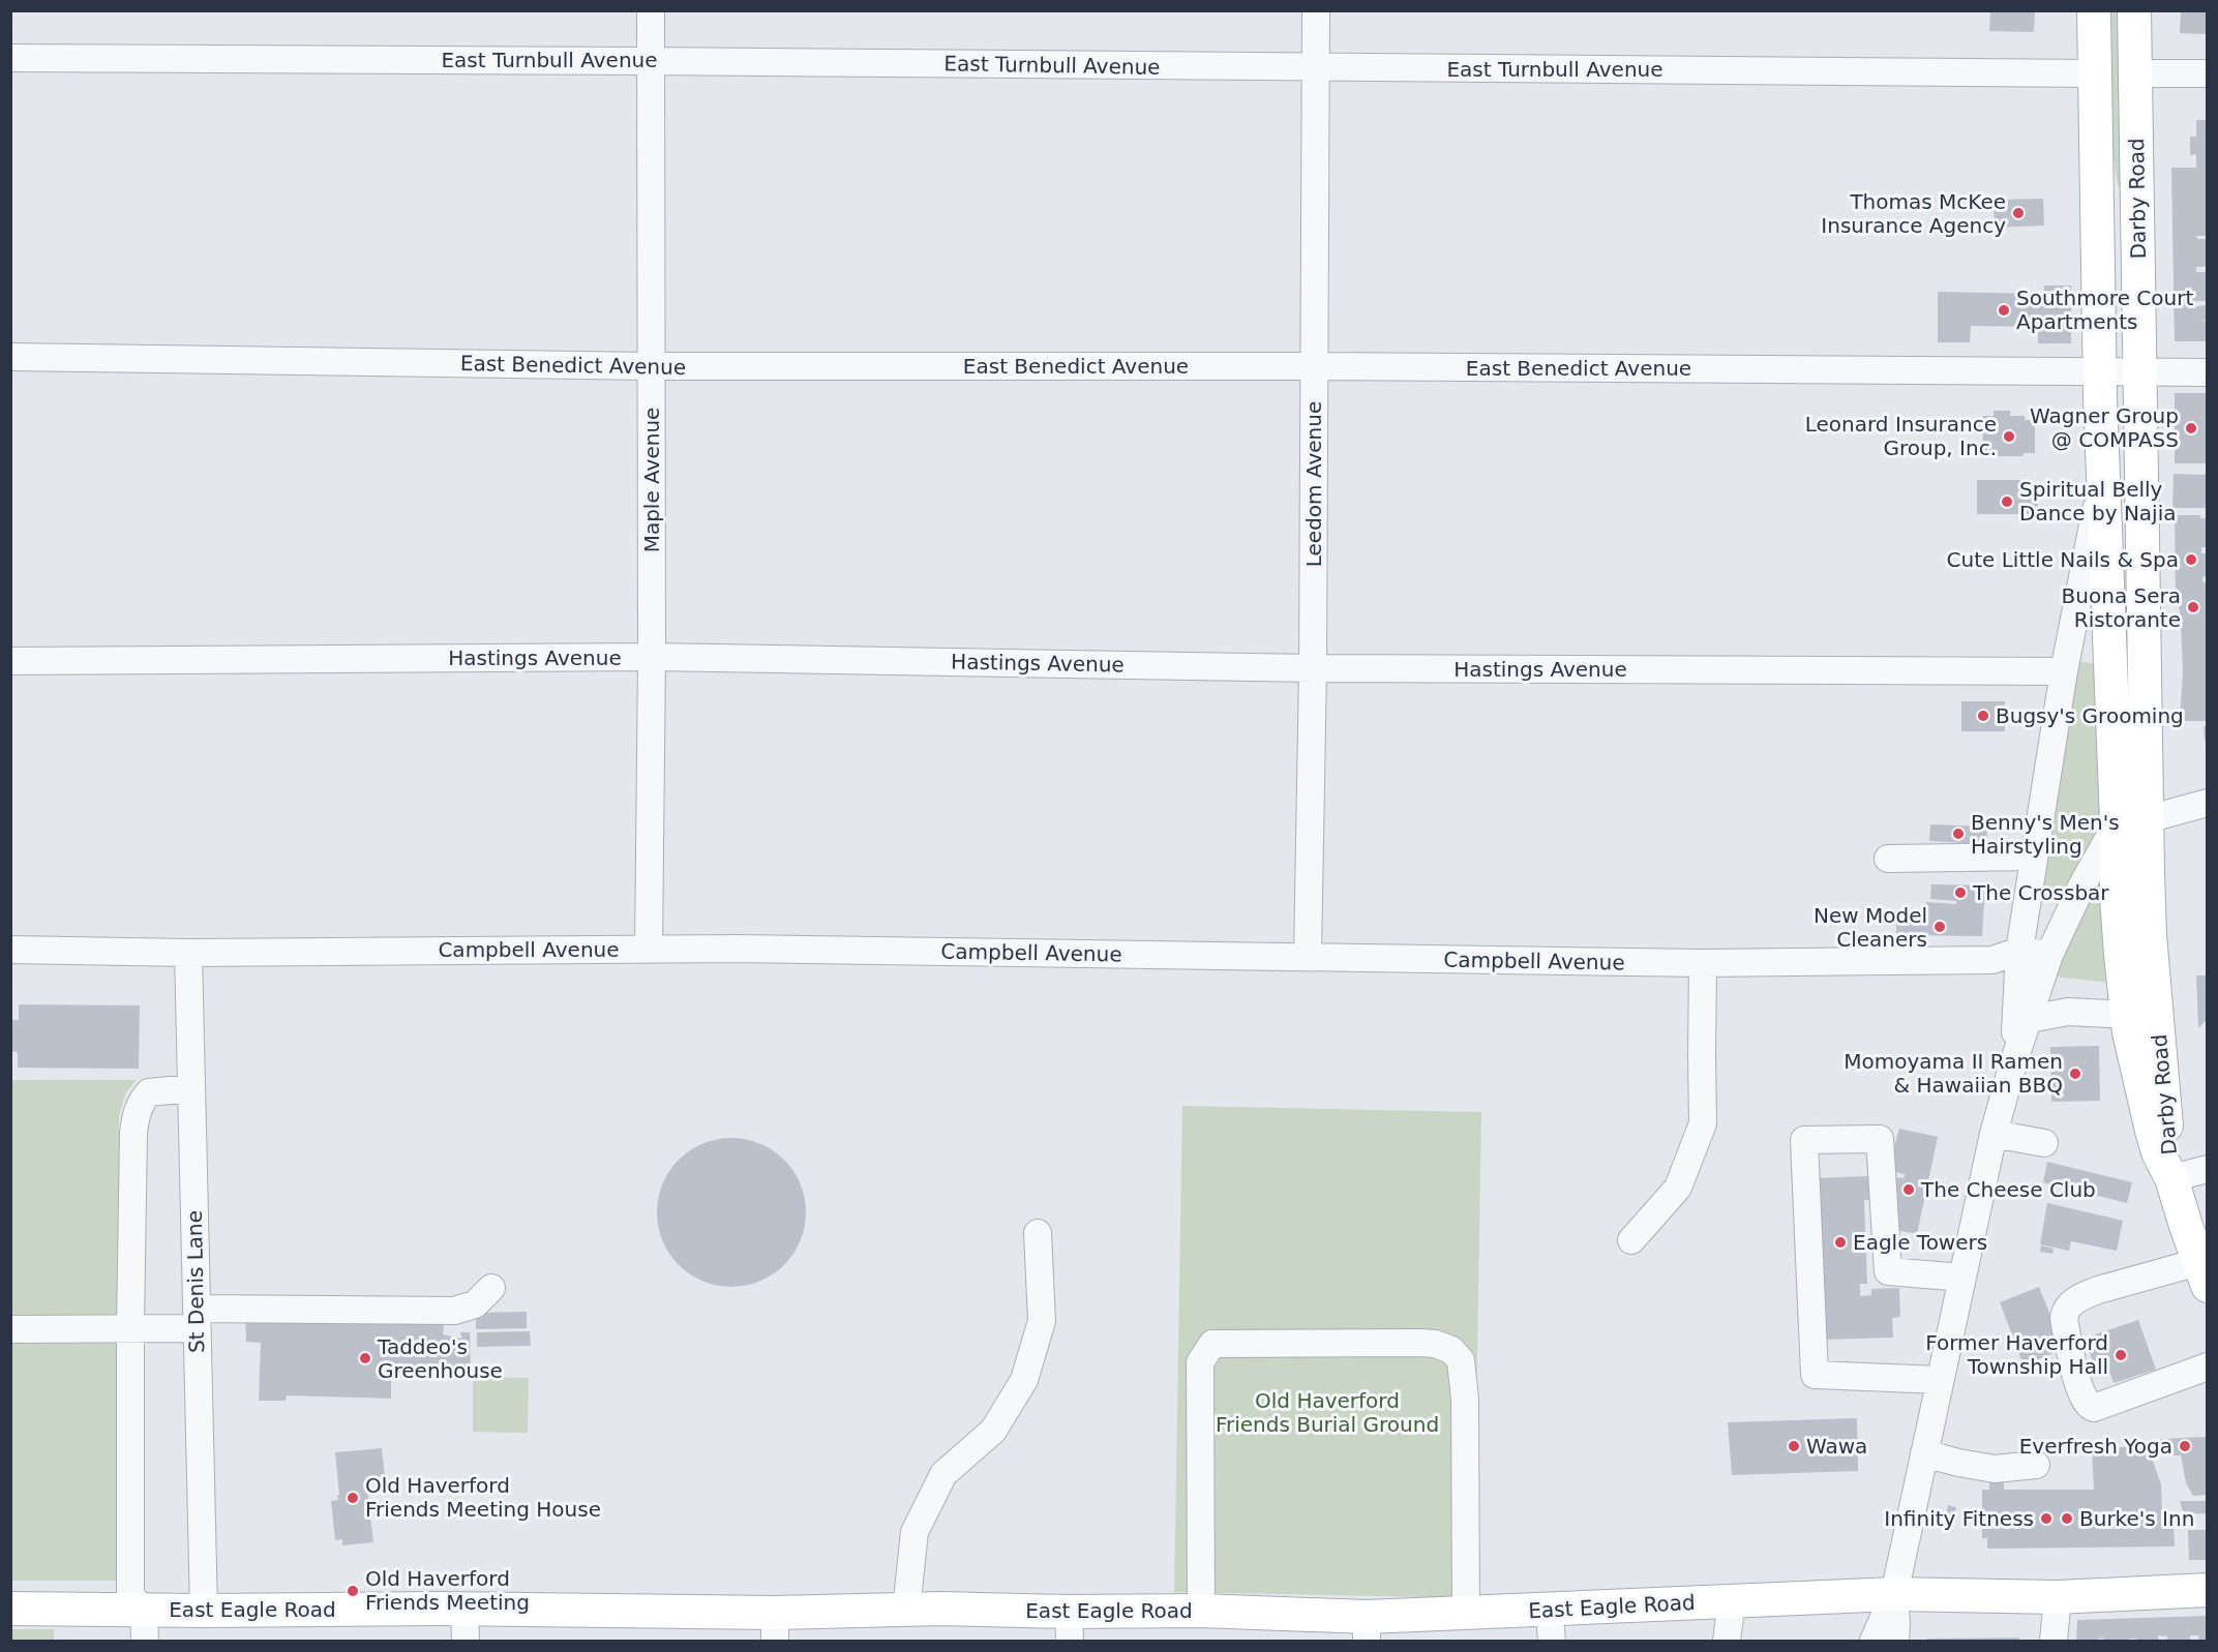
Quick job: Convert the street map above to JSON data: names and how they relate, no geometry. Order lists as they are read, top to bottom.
{
  "streets": {
    "main road": ["Darby Road", "East Eagle Road"],
    "street": [
      "East Turnbull Avenue",
      "East Benedict Avenue",
      "Maple Avenue",
      "Leedom Avenue",
      "Hastings Avenue",
      "Campbell Avenue",
      "St Denis Lane"
    ]
  },
  "crossings": [
    ["East Turnbull Avenue", "Darby Road"],
    ["East Turnbull Avenue", "Maple Avenue"],
    ["East Turnbull Avenue", "Leedom Avenue"],
    ["Darby Road", "East Benedict Avenue"],
    ["Darby Road", "Hastings Avenue"],
    ["Darby Road", "Campbell Avenue"],
    ["Darby Road", "East Eagle Road"],
    ["East Benedict Avenue", "Maple Avenue"],
    ["East Benedict Avenue", "Leedom Avenue"],
    ["Maple Avenue", "Hastings Avenue"],
    ["Maple Avenue", "Campbell Avenue"],
    ["Leedom Avenue", "Hastings Avenue"],
    ["Leedom Avenue", "Campbell Avenue"],
    ["Campbell Avenue", "St Denis Lane"],
    ["St Denis Lane", "East Eagle Road"]
  ],
  "parks": ["Old Haverford Friends Burial Ground"],
  "places": [
    "Thomas McKee Insurance Agency",
    "Southmore Court Apartments",
    "Wagner Group @ COMPASS",
    "Leonard Insurance Group, Inc.",
    "Spiritual Belly Dance by Najia",
    "Cute Little Nails & Spa",
    "Buona Sera Ristorante",
    "Bugsy's Grooming",
    "Benny's Men's Hairstyling",
    "The Crossbar",
    "New Model Cleaners",
    "Momoyama II Ramen & Hawaiian BBQ",
    "The Cheese Club",
    "Eagle Towers",
    "Former Haverford Township Hall",
    "Taddeo's Greenhouse",
    "Wawa",
    "Everfresh Yoga",
    "Old Haverford Friends Meeting House",
    "Infinity Fitness",
    "Burke's Inn",
    "Old Haverford Friends Meeting"
  ]
}
